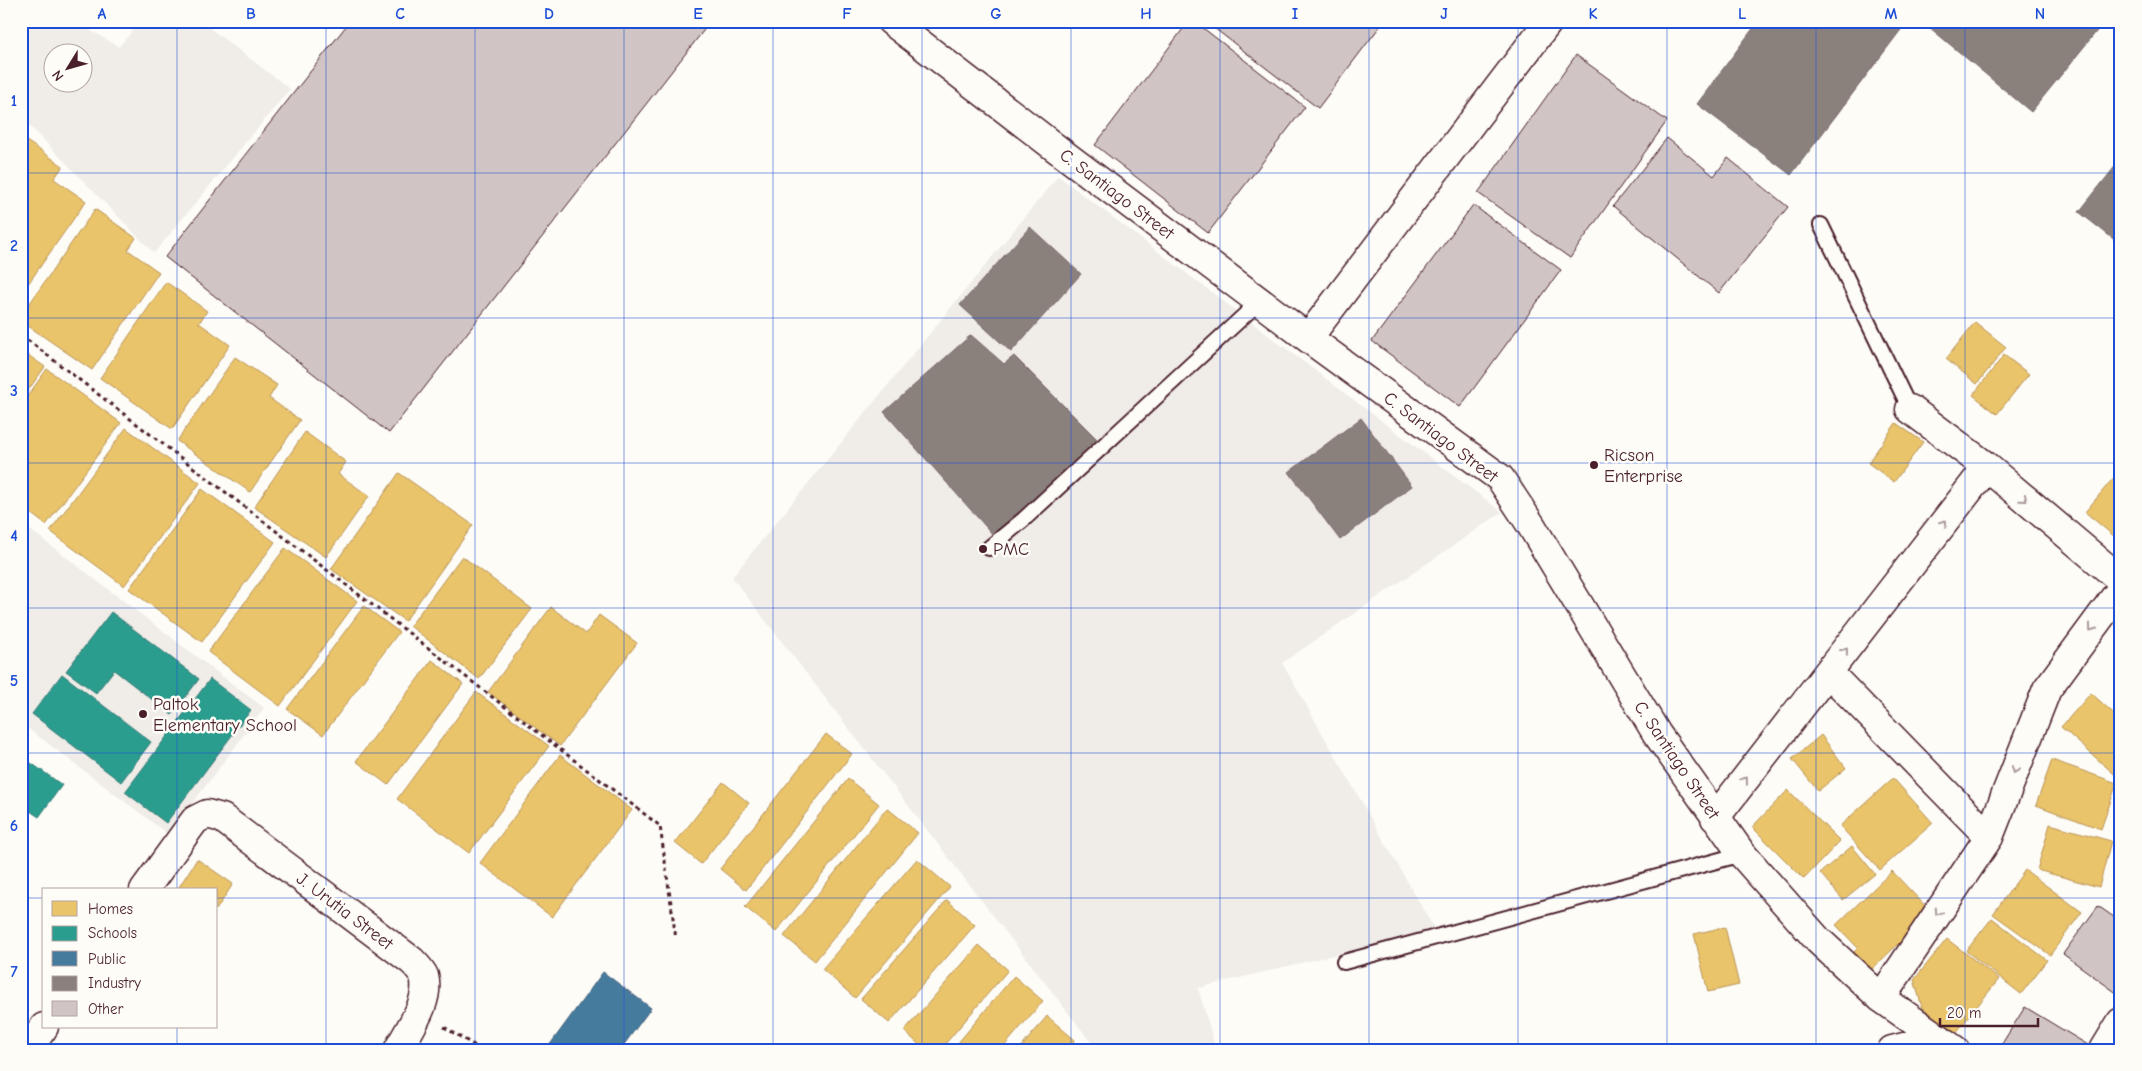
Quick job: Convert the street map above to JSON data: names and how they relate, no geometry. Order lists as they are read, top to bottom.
{
  "streets": {
    "street": ["C. Santiago Street", "J. Urutia Street"]
  },
  "places": ["Ricson Enterprise", "PMC", "Paltok Elementary School"],
  "legend": [
    "Homes",
    "Schools",
    "Public",
    "Industry",
    "Other"
  ],
  "scale_bar": "20 m",
  "north": "bottom left",
  "grid": {
    "columns": [
      "A",
      "B",
      "C",
      "D",
      "E",
      "F",
      "G",
      "H",
      "I",
      "J",
      "K",
      "L",
      "M",
      "N"
    ],
    "rows": [
      "1",
      "2",
      "3",
      "4",
      "5",
      "6",
      "7"
    ]
  }
}
